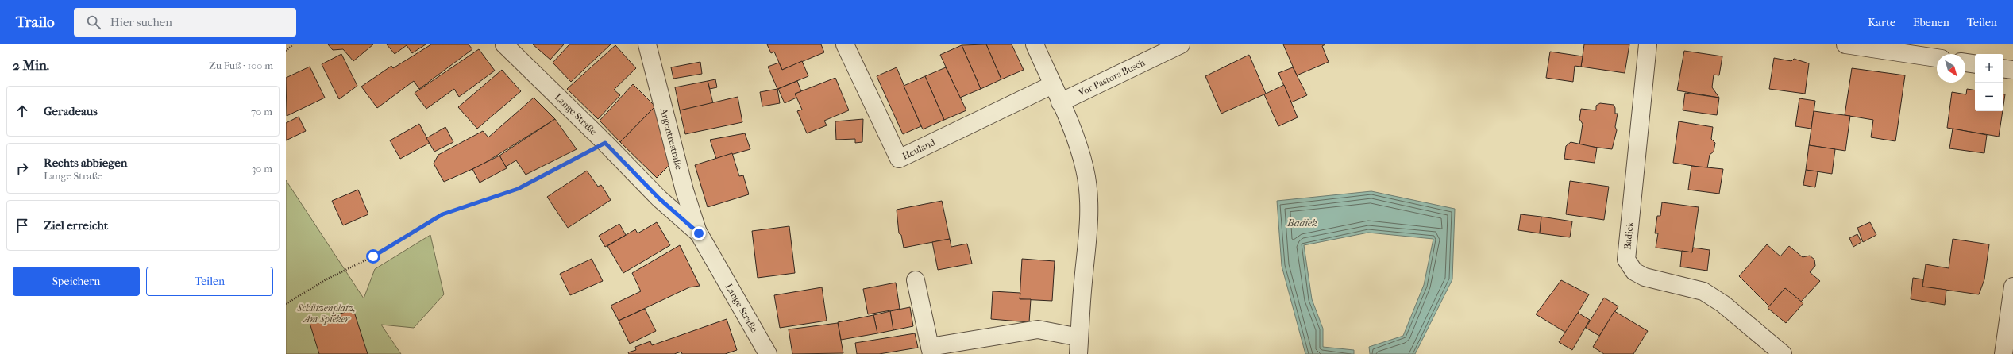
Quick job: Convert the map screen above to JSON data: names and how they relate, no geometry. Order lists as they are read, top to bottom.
{
  "streets": {
    "street": [
      "Vor Pastors Busch",
      "Lange Straße",
      "Argentrestraße",
      "Heuland",
      "Badiek"
    ]
  },
  "crossings": [
    ["Lange Straße", "Argentrestraße"]
  ],
  "water": ["Badiek"],
  "parks": ["Schützenplatz, Am Spieker"],
  "north": "bottom right",
  "page": {
    "header": "Trailo",
    "search": "Hier suchen",
    "nav": ["Karte", "Ebenen", "Teilen"],
    "heading": ["2 Min.", "Zu Fuß · 100 m"],
    "map_buttons": ["+", "−"],
    "list": [
      ["Geradeaus", "70 m"],
      ["Rechts abbiegen", "Lange Straße", "30 m"],
      "Ziel erreicht"
    ],
    "buttons": ["Speichern", "Teilen"]
  }
}
